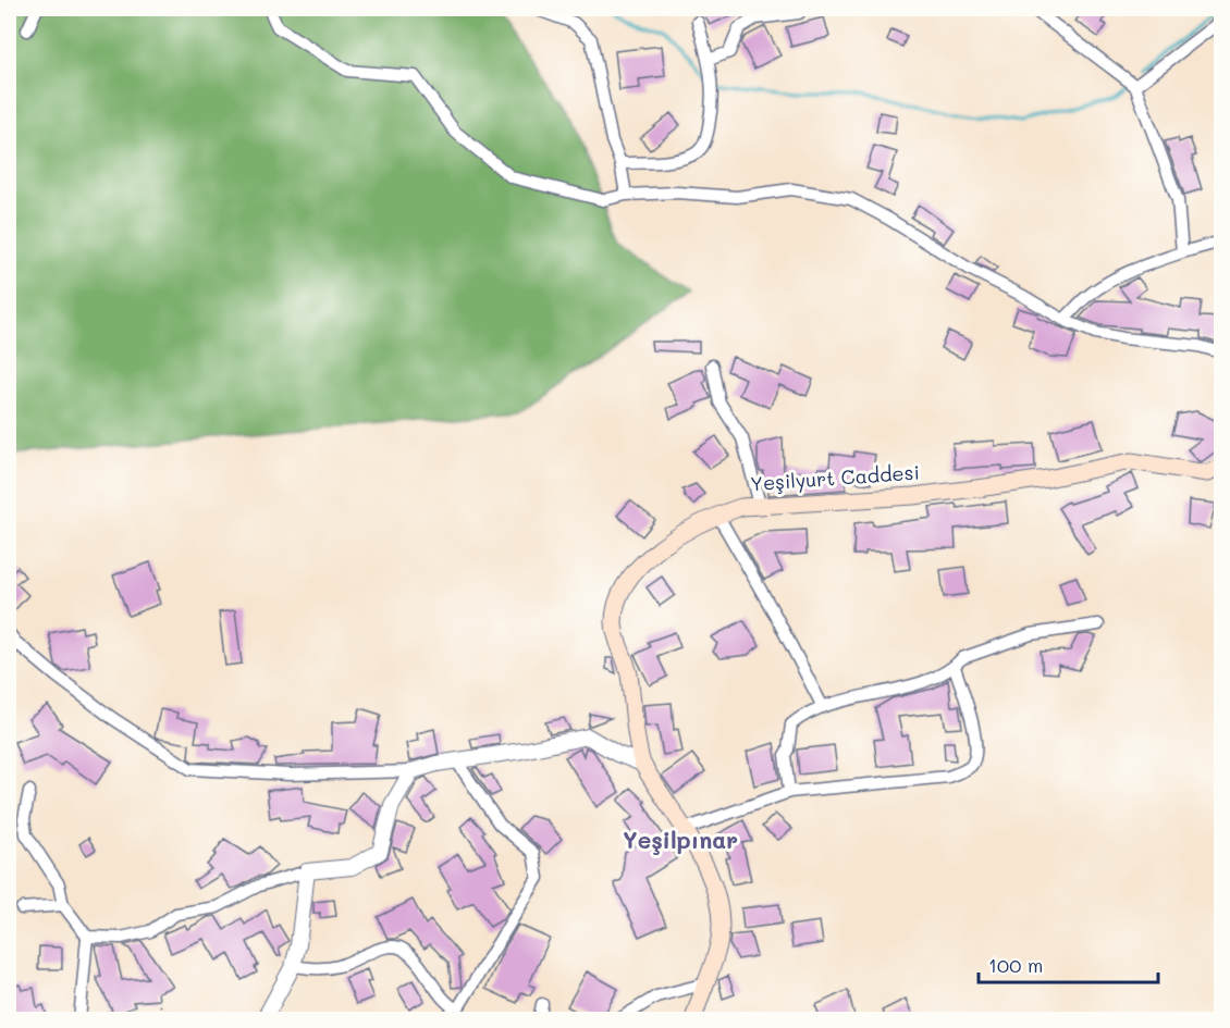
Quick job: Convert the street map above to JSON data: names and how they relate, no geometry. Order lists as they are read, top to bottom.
{
  "streets": {
    "main road": ["Yeşilyurt Caddesi"]
  },
  "districts": ["Yeşilpınar"],
  "scale_bar": "100 m"
}
